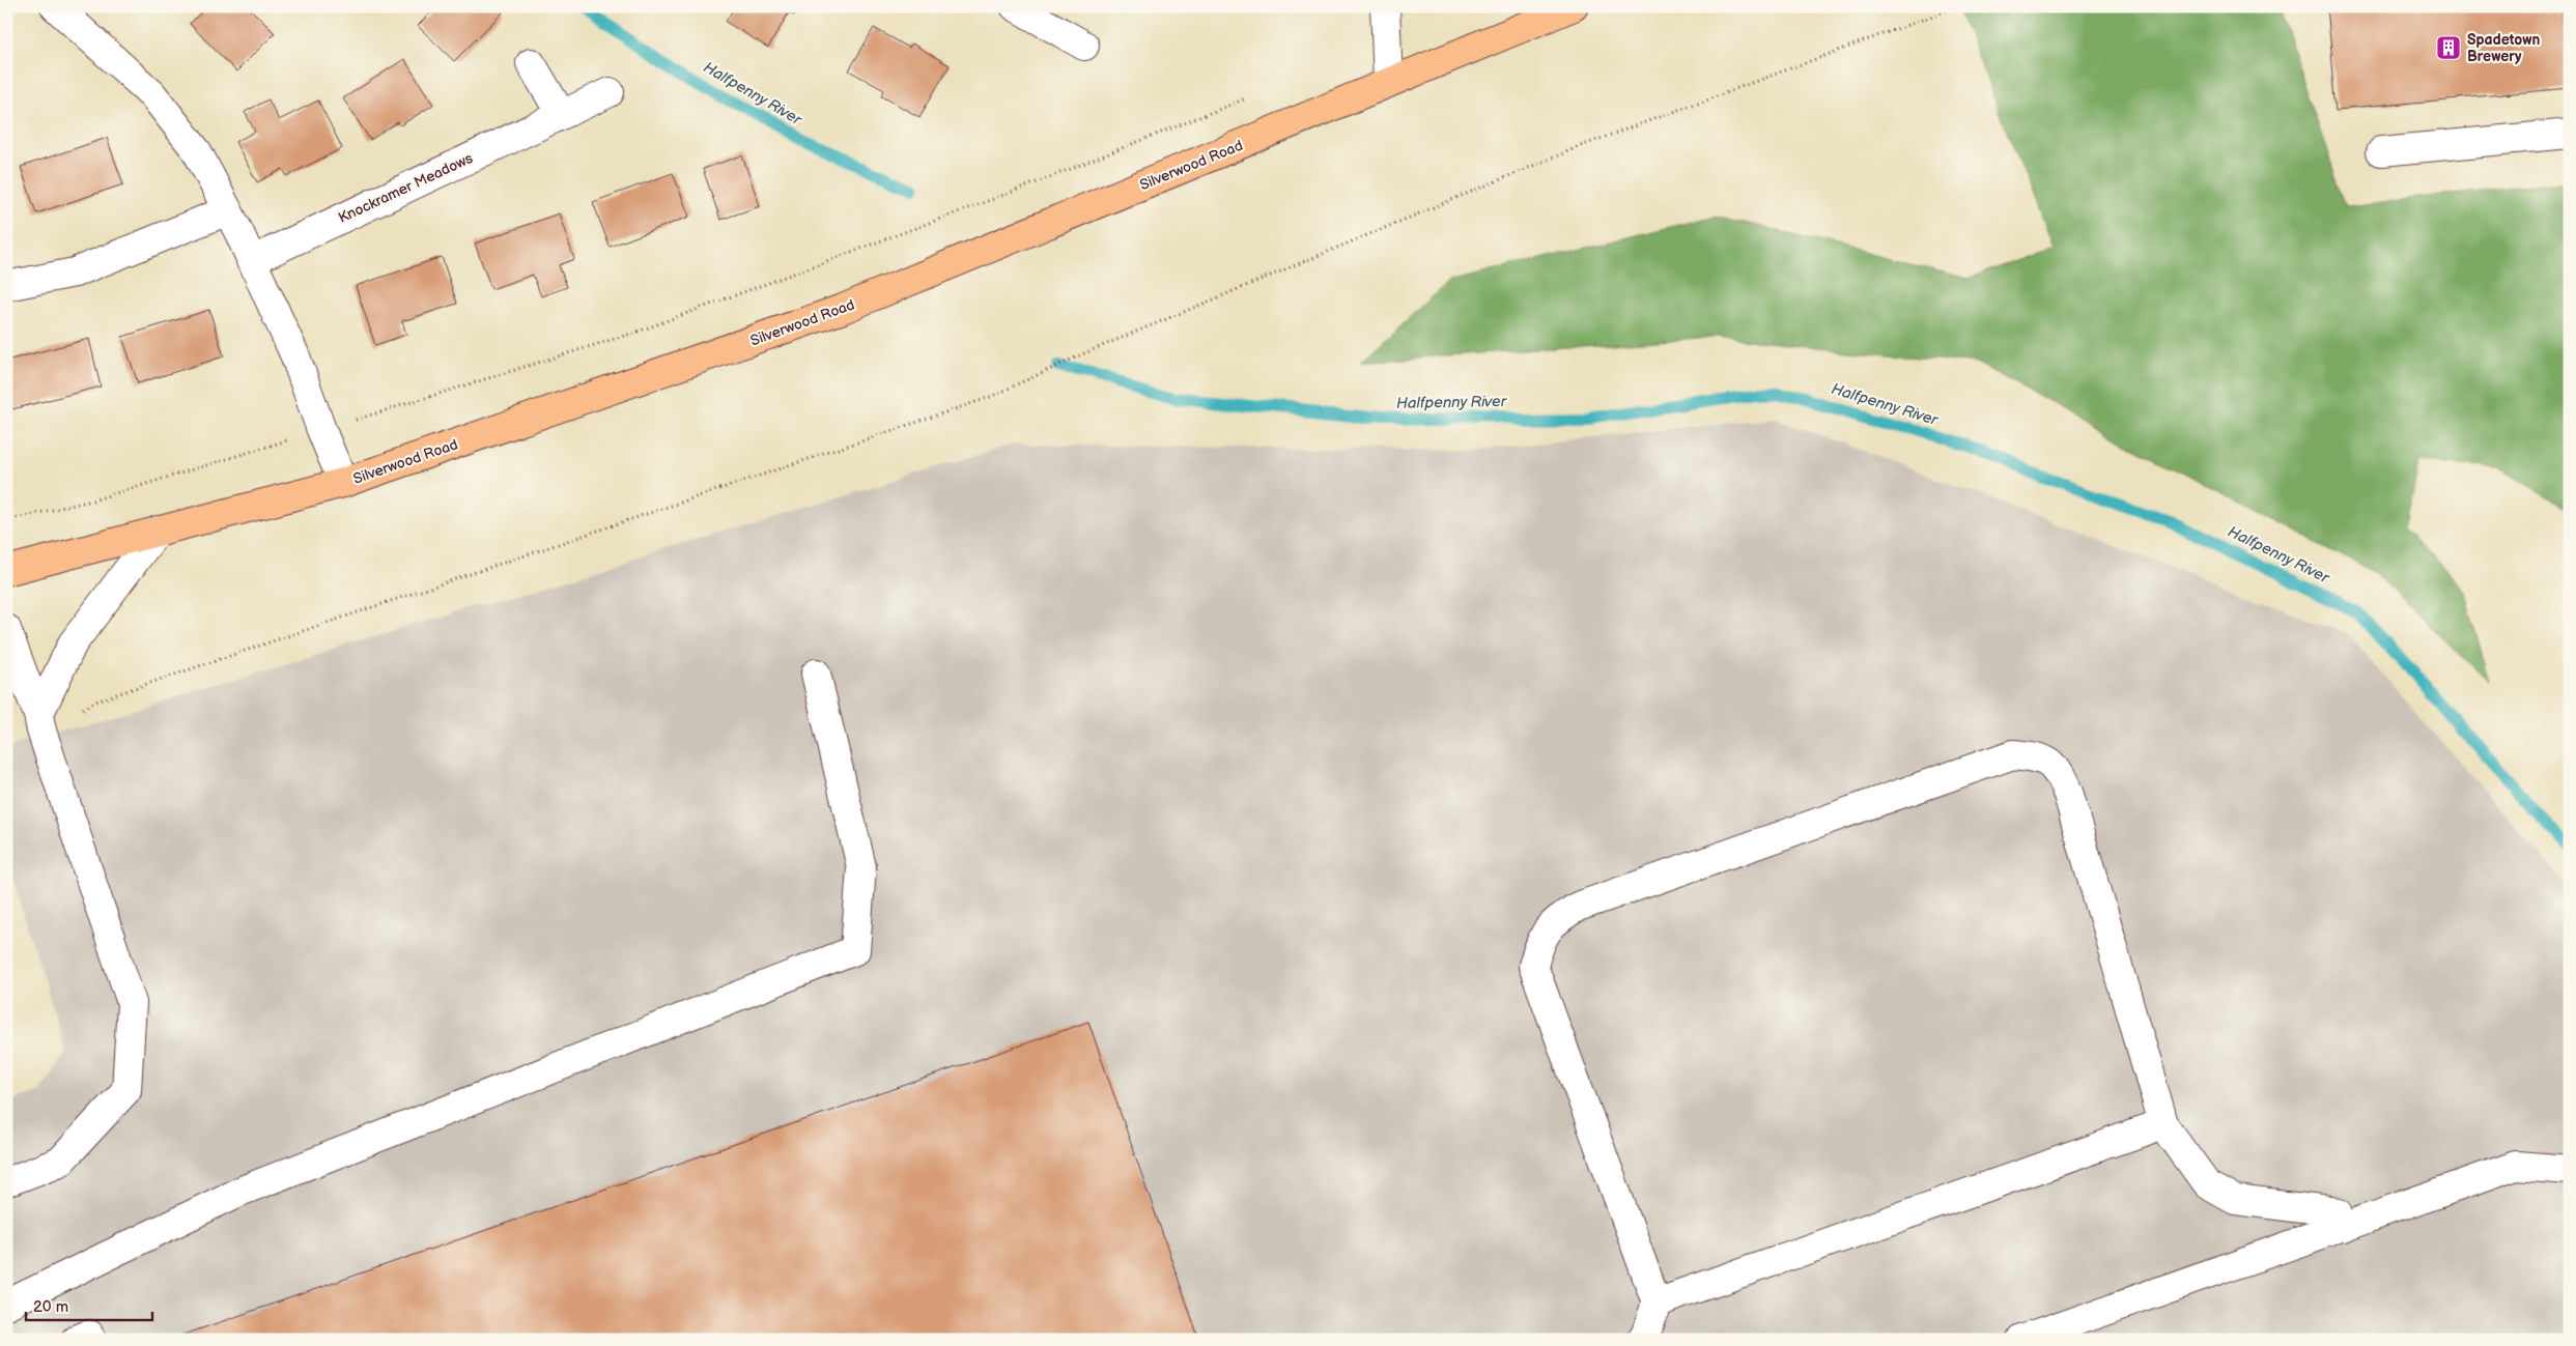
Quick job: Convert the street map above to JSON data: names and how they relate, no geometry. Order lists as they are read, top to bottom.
{
  "streets": {
    "main road": ["Silverwood Road"],
    "street": ["Knockramer Meadows"]
  },
  "water": ["Halfpenny River"],
  "places": {
    "building": ["Spadetown Brewery"]
  },
  "scale_bar": "20 m"
}
